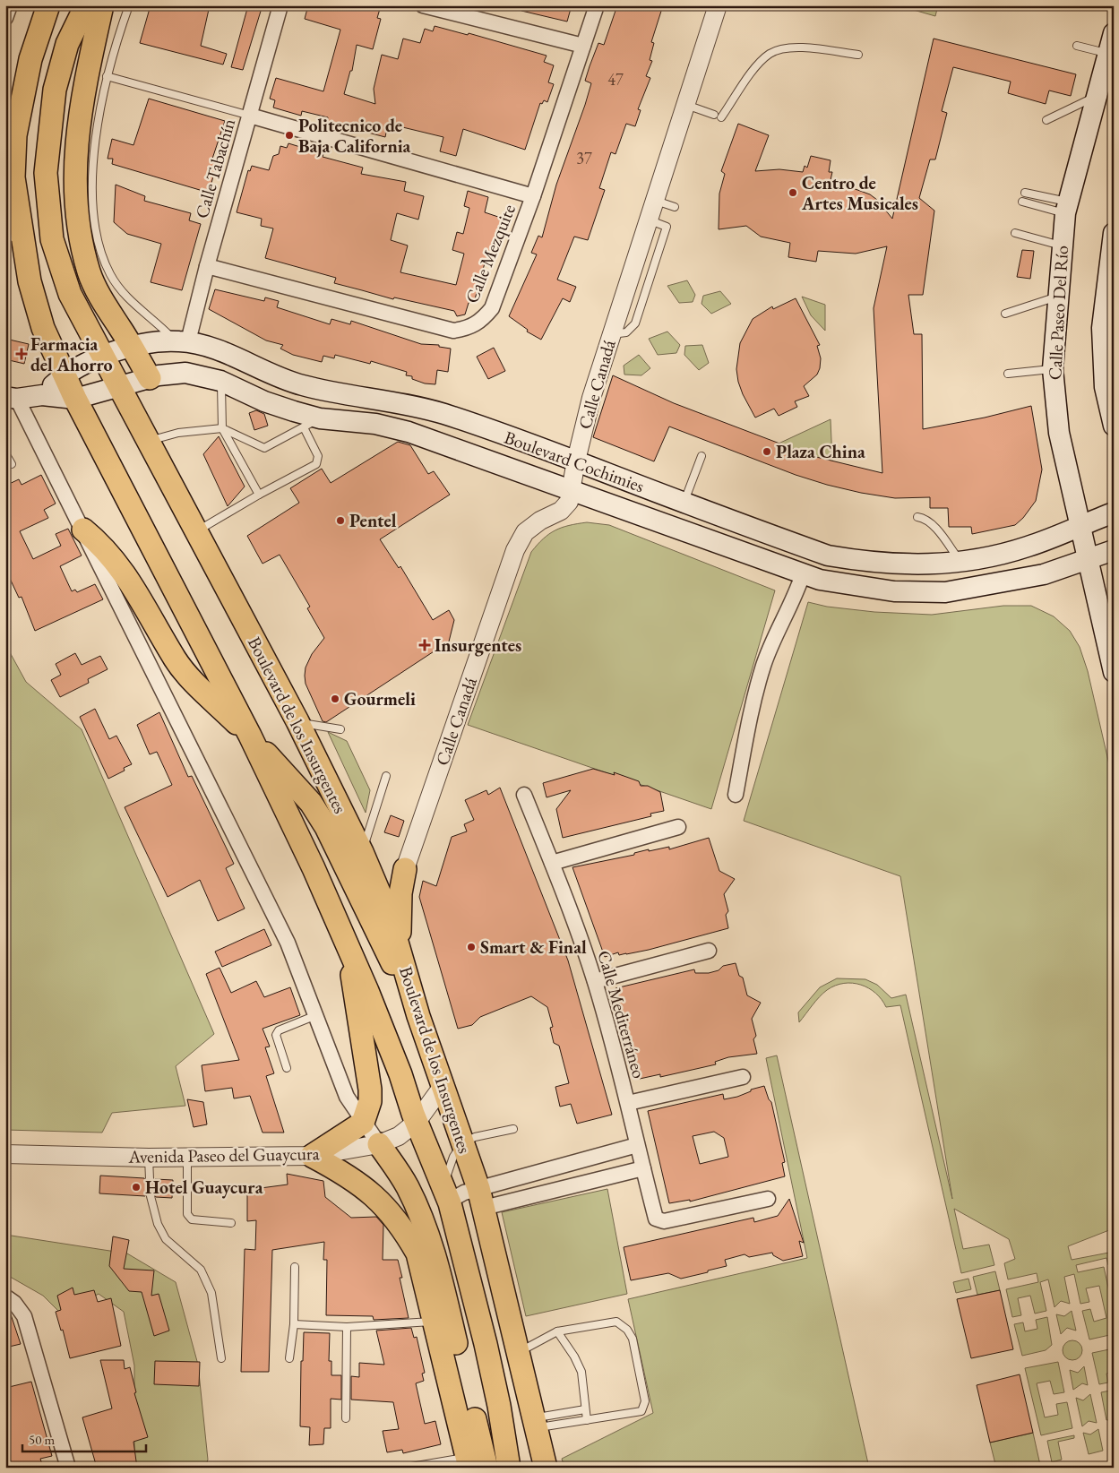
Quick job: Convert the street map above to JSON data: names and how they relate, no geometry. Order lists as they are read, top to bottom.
{
  "streets": {
    "main road": ["Calle Paseo Del Río", "Boulevard Cochimies", "Boulevard de los Insurgentes"],
    "street": [
      "Calle Tabachín",
      "Calle Mezquite",
      "Calle Canadá",
      "Calle Mediterráneo",
      "Avenida Paseo del Guaycura"
    ]
  },
  "crossings": [
    ["Calle Tabachín", "Calle Mezquite"],
    ["Calle Tabachín", "Boulevard Cochimies"],
    ["Calle Paseo Del Río", "Boulevard Cochimies"],
    ["Calle Canadá", "Boulevard Cochimies"],
    ["Boulevard Cochimies", "Boulevard de los Insurgentes"],
    ["Boulevard de los Insurgentes", "Avenida Paseo del Guaycura"]
  ],
  "places": {
    "other": [
      "Politecnico de Baja California",
      "Centro de Artes Musicales",
      "Plaza China",
      "Pentel",
      "Gourmeli",
      "Smart & Final",
      "Hotel Guaycura"
    ],
    "health": ["Farmacia del Ahorro", "Insurgentes"]
  },
  "house_numbers": ["47", "37"],
  "scale_bar": "50 m"
}
